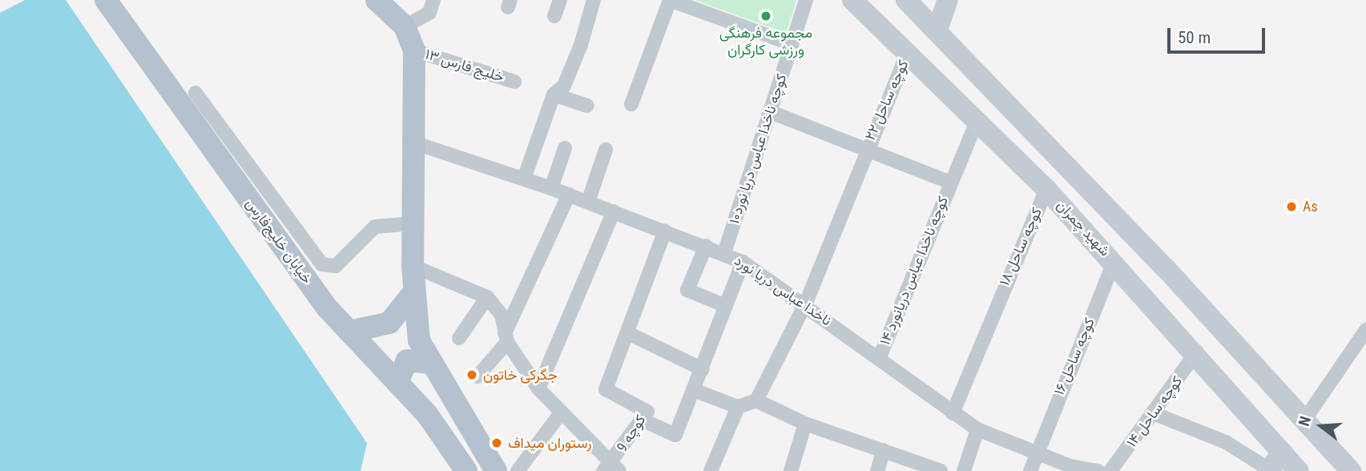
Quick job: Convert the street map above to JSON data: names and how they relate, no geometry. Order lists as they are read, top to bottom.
{
  "streets": {
    "main road": ["خیابان خلیج‌فارس"],
    "street": [
      "خلیج فارس ۱۳",
      "کوچه ساحل ۲۲",
      "کوچه ناخدا عباس دریا نورد۱۰",
      "شهید چمران",
      "کوچه ساحل ۱۸",
      "کوچه ناخدا عباس دریانورد ۱۴",
      "ناخدا عباس دریا نورد",
      "کوچه ساحل ۱۶",
      "کوچه ساحل ۱۴",
      "کوچه 9"
    ]
  },
  "crossings": [
    ["کوچه ساحل ۲۲", "شهید چمران"],
    ["کوچه ساحل ۲۲", "ناخدا عباس دریا نورد"],
    ["کوچه ناخدا عباس دریا نورد۱۰", "ناخدا عباس دریا نورد"],
    ["شهید چمران", "کوچه ساحل ۱۸"],
    ["شهید چمران", "کوچه ناخدا عباس دریانورد ۱۴"],
    ["شهید چمران", "کوچه ساحل ۱۶"],
    ["شهید چمران", "کوچه ساحل ۱۴"],
    ["کوچه ساحل ۱۸", "ناخدا عباس دریا نورد"],
    ["کوچه ناخدا عباس دریانورد ۱۴", "ناخدا عباس دریا نورد"],
    ["ناخدا عباس دریا نورد", "کوچه ساحل ۱۶"]
  ],
  "places": [
    "مجموعه فرهنگی ورزشی کارگران",
    "As",
    "جگرکی خاتون",
    "رستوران میداف"
  ],
  "scale_bar": "50 m",
  "north": "left"
}
